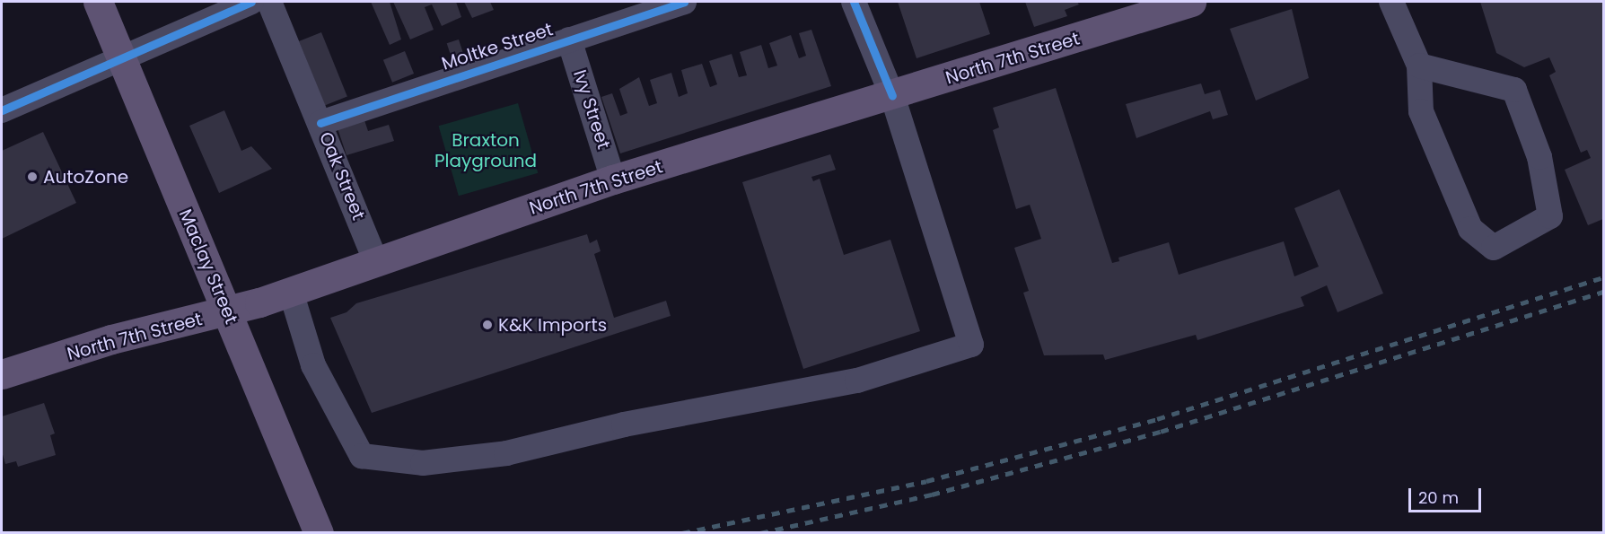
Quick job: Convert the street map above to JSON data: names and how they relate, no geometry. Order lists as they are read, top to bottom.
{
  "streets": {
    "main road": ["North 7th Street", "Maclay Street"],
    "street": ["Moltke Street", "Ivy Street", "Oak Street"]
  },
  "crossings": [
    ["Moltke Street", "Ivy Street"],
    ["Moltke Street", "Oak Street"],
    ["North 7th Street", "Ivy Street"],
    ["North 7th Street", "Oak Street"],
    ["North 7th Street", "Maclay Street"]
  ],
  "parks": ["Braxton Playground"],
  "places": ["AutoZone", "K&K Imports"],
  "scale_bar": "20 m"
}
